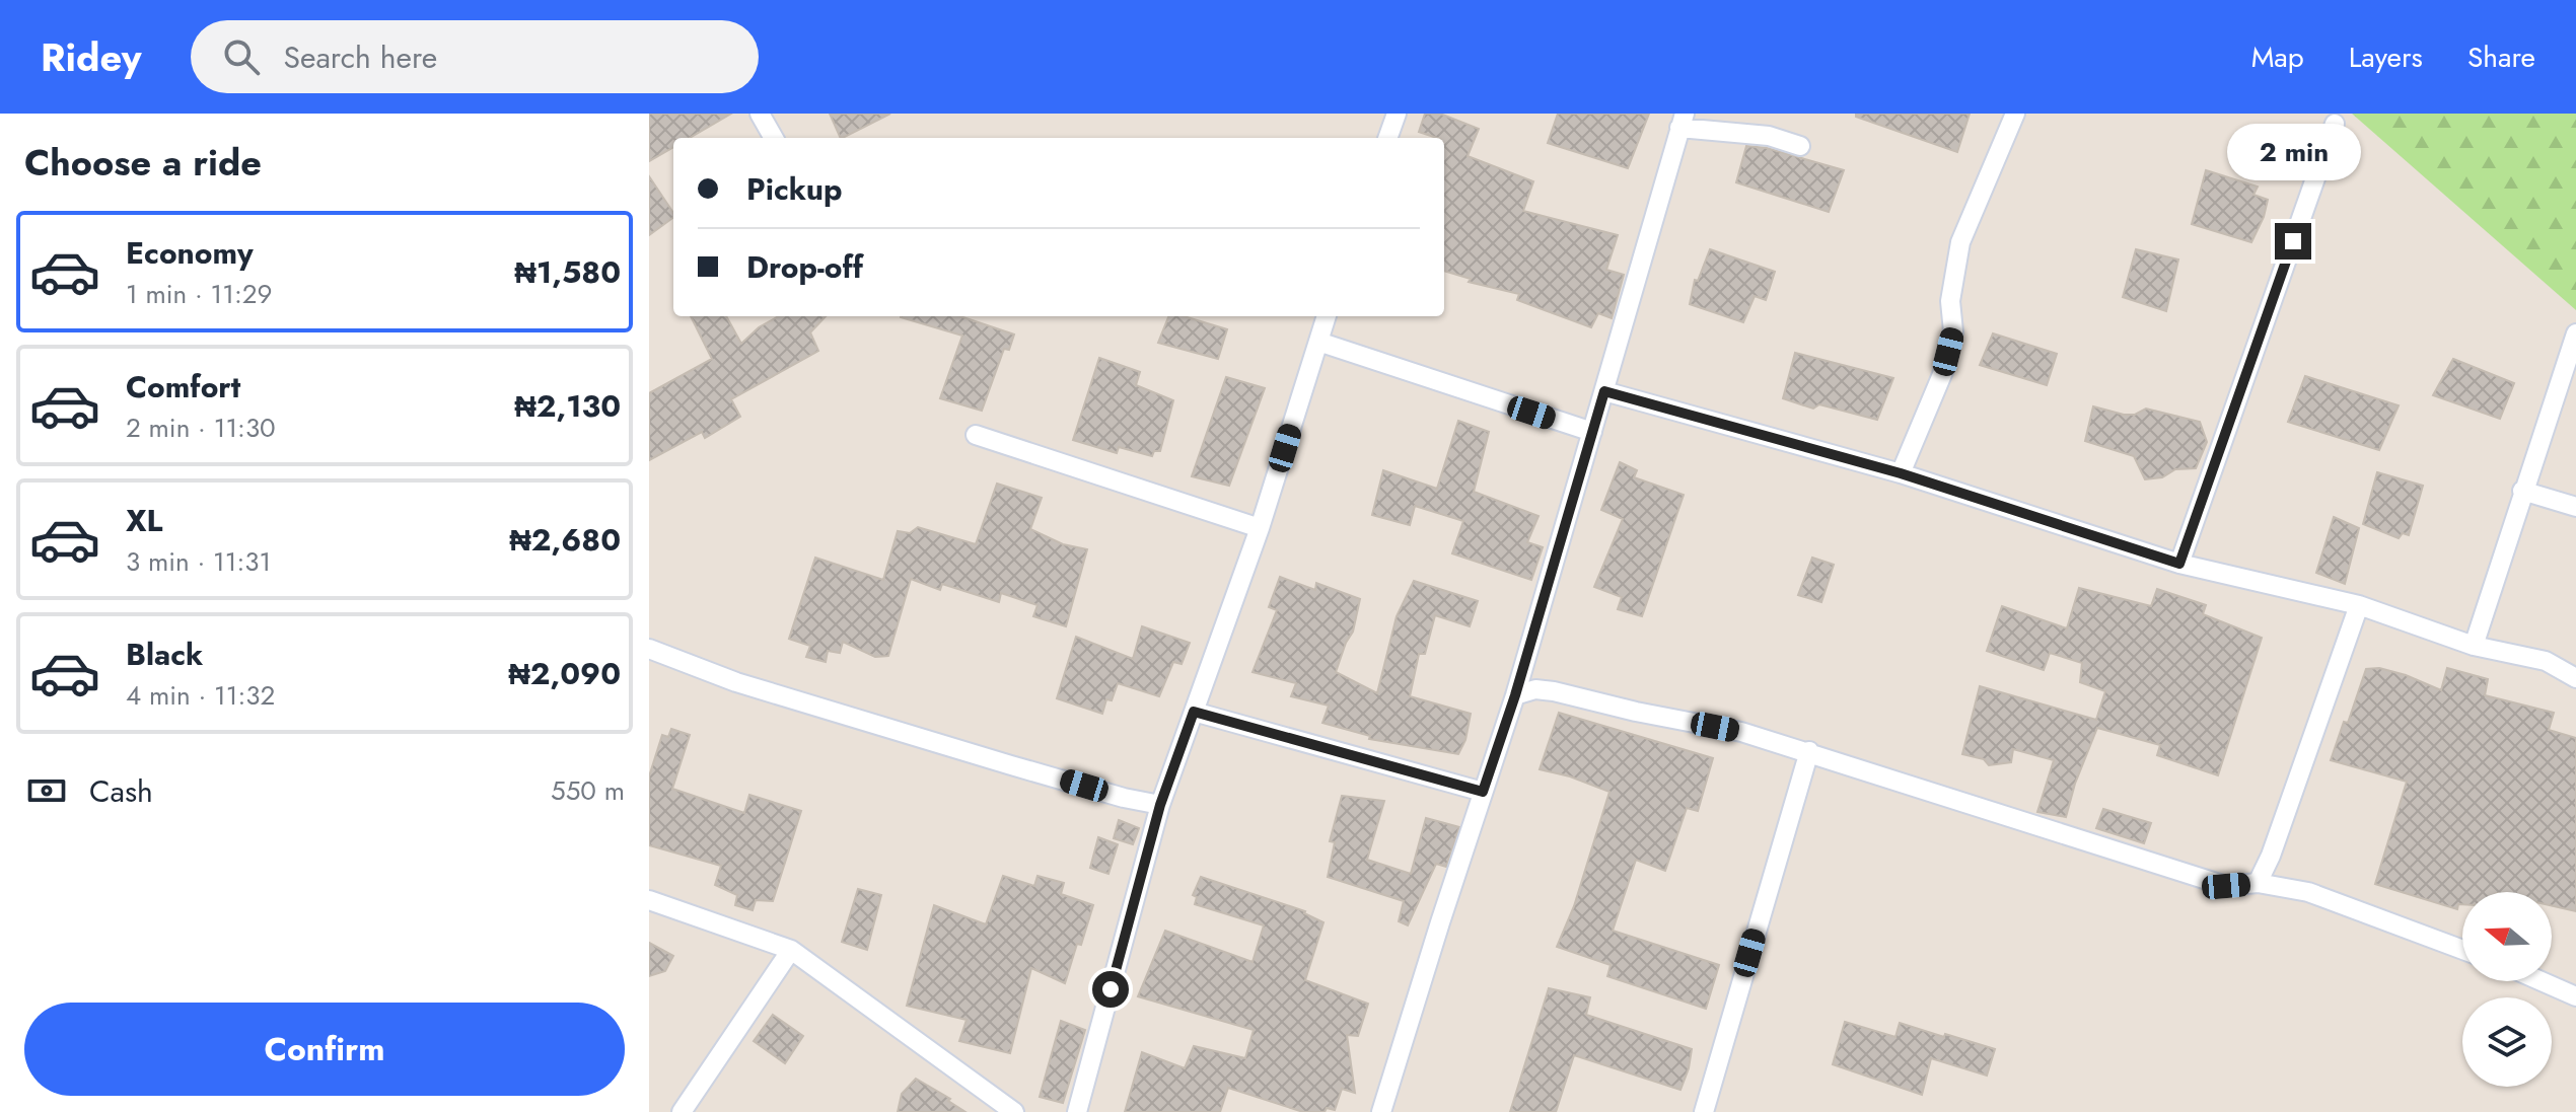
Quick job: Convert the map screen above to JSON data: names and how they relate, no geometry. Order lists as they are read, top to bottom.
{
  "north": "left",
  "page": {
    "header": "Ridey",
    "search": "Search here",
    "nav": ["Map", "Layers", "Share"],
    "heading": "Choose a ride",
    "bubble": "2 min",
    "banner": ["Pickup", "Drop-off"],
    "list": [
      {
        "name": "Economy",
        "note": "1 min · 11:29",
        "value": "₦1,580"
      },
      {
        "name": "Comfort",
        "note": "2 min · 11:30",
        "value": "₦2,130"
      },
      {
        "name": "XL",
        "note": "3 min · 11:31",
        "value": "₦2,680"
      },
      {
        "name": "Black",
        "note": "4 min · 11:32",
        "value": "₦2,090"
      }
    ],
    "pay": ["Cash", "550 m"],
    "buttons": "Confirm"
  }
}
